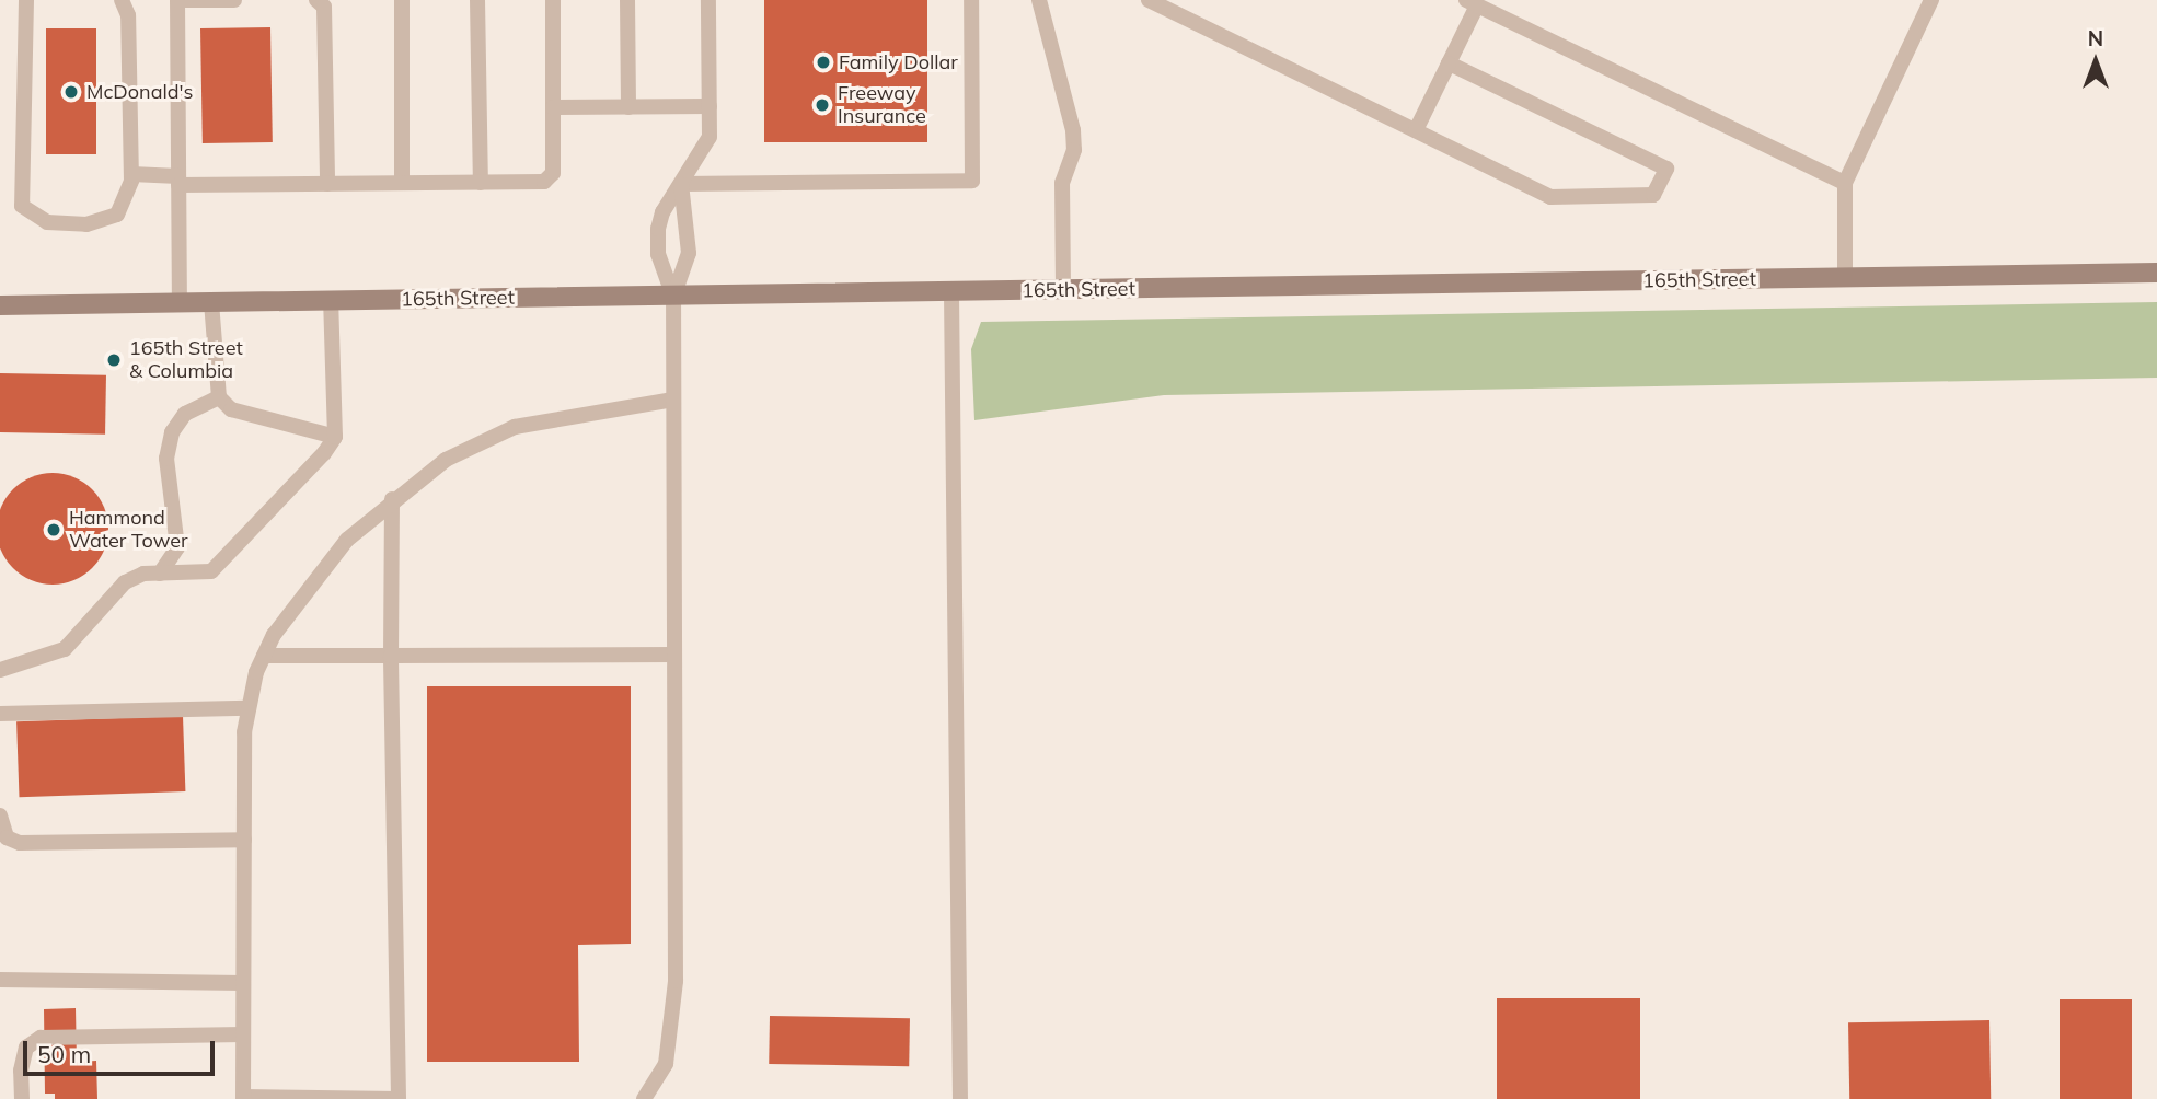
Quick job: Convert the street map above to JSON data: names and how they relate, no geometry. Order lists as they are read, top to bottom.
{
  "streets": {
    "main road": ["165th Street"]
  },
  "places": [
    "Family Dollar",
    "McDonald's",
    "Freeway Insurance",
    "165th Street & Columbia",
    "Hammond Water Tower"
  ],
  "scale_bar": "50 m",
  "north": "top"
}
